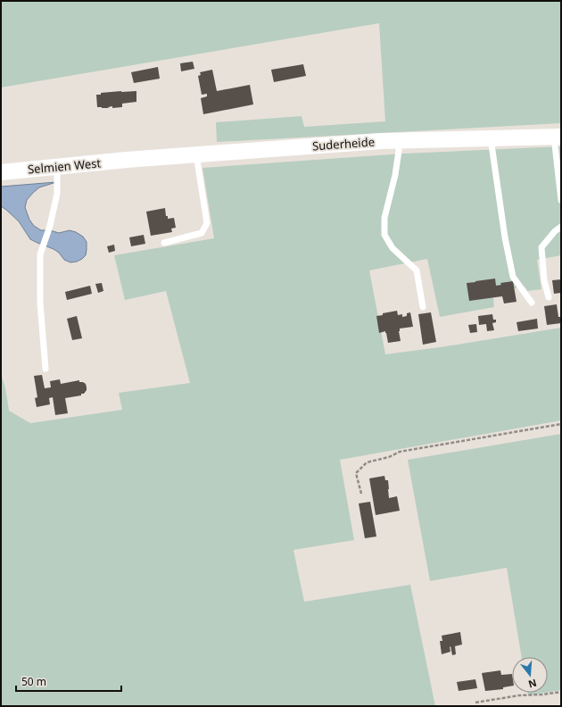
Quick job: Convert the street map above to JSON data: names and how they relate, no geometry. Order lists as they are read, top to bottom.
{
  "streets": {
    "street": ["Suderheide", "Selmien West"]
  },
  "crossings": [
    ["Suderheide", "Selmien West"]
  ],
  "scale_bar": "50 m",
  "north": "bottom"
}
